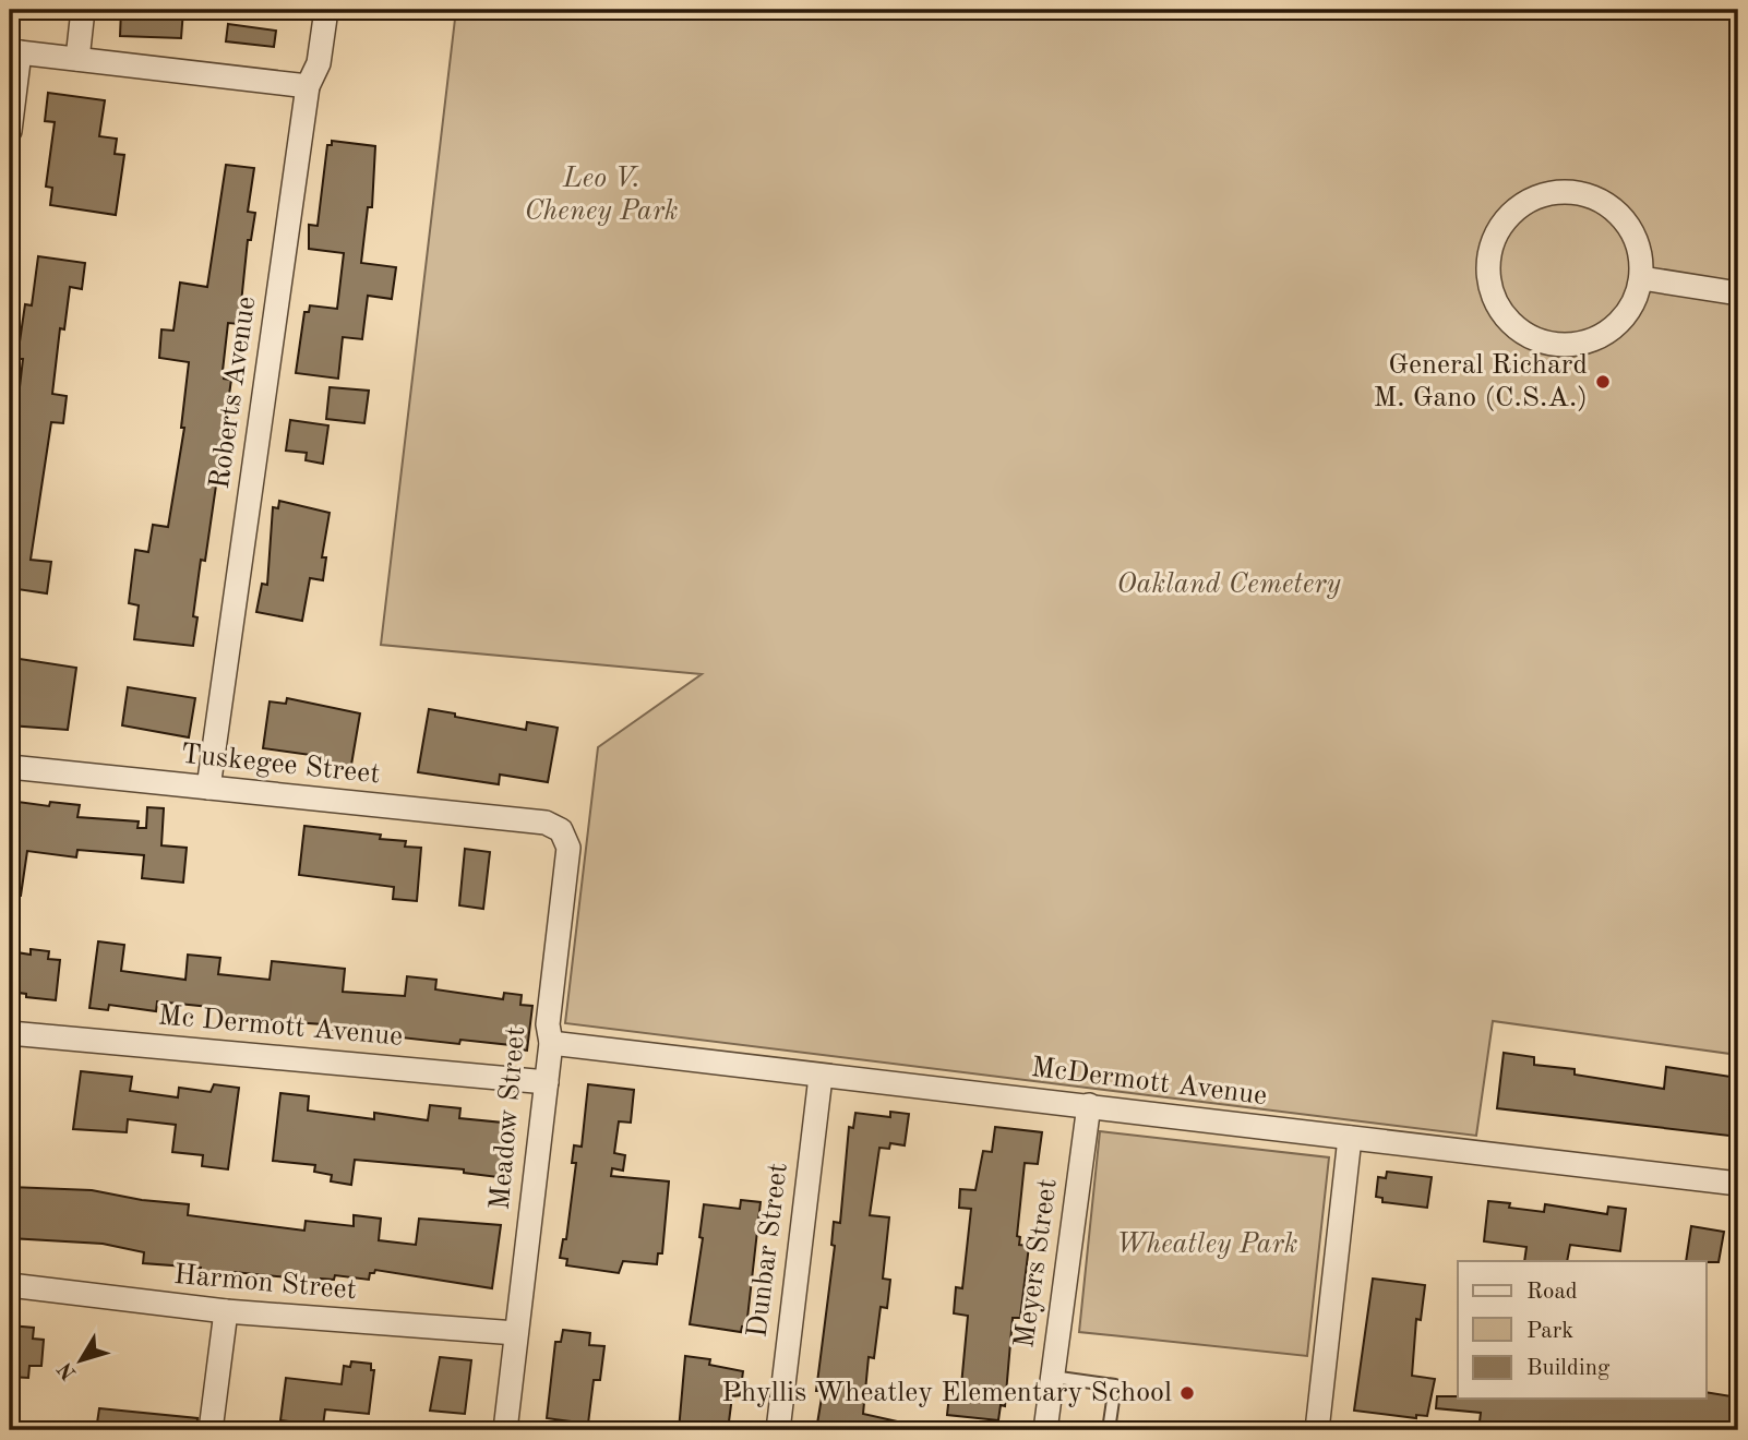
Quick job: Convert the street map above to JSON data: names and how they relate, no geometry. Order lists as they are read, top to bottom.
{
  "streets": {
    "street": [
      "Roberts Avenue",
      "Tuskegee Street",
      "Mc Dermott Avenue",
      "McDermott Avenue",
      "Meadow Street",
      "Dunbar Street",
      "Meyers Street",
      "Harmon Street"
    ]
  },
  "crossings": [
    ["Roberts Avenue", "Tuskegee Street"],
    ["Tuskegee Street", "Meadow Street"],
    ["Mc Dermott Avenue", "Meadow Street"],
    ["McDermott Avenue", "Meadow Street"],
    ["McDermott Avenue", "Dunbar Street"],
    ["McDermott Avenue", "Meyers Street"],
    ["Meadow Street", "Harmon Street"]
  ],
  "parks": ["Leo V. Cheney Park", "Oakland Cemetery", "Wheatley Park"],
  "places": ["General Richard M. Gano (C.S.A.)", "Phyllis Wheatley Elementary School"],
  "legend": ["Road", "Park", "Building"],
  "north": "bottom left"
}
